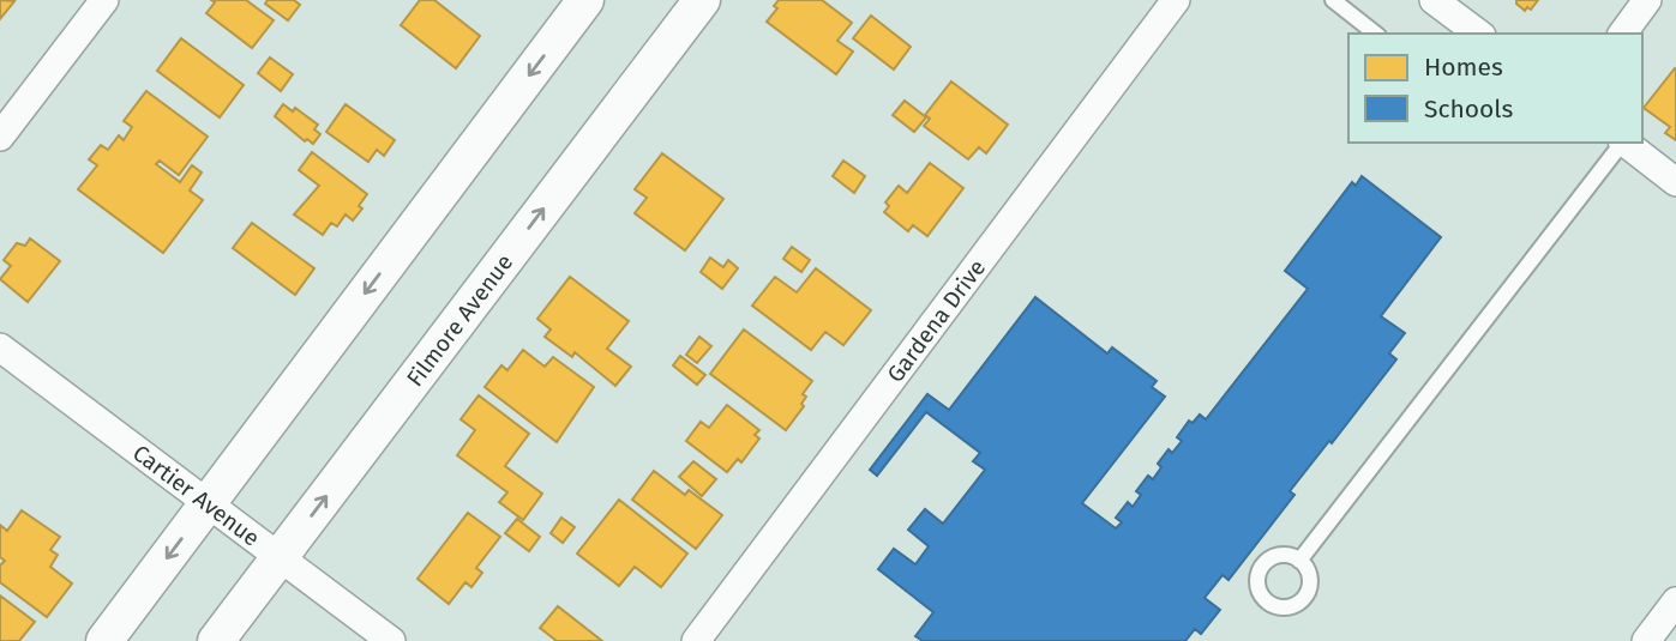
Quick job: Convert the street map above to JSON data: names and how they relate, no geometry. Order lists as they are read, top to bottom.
{
  "streets": {
    "street": ["Filmore Avenue", "Gardena Drive", "Cartier Avenue"]
  },
  "crossings": [
    ["Filmore Avenue", "Cartier Avenue"]
  ],
  "legend": ["Homes", "Schools"]
}
